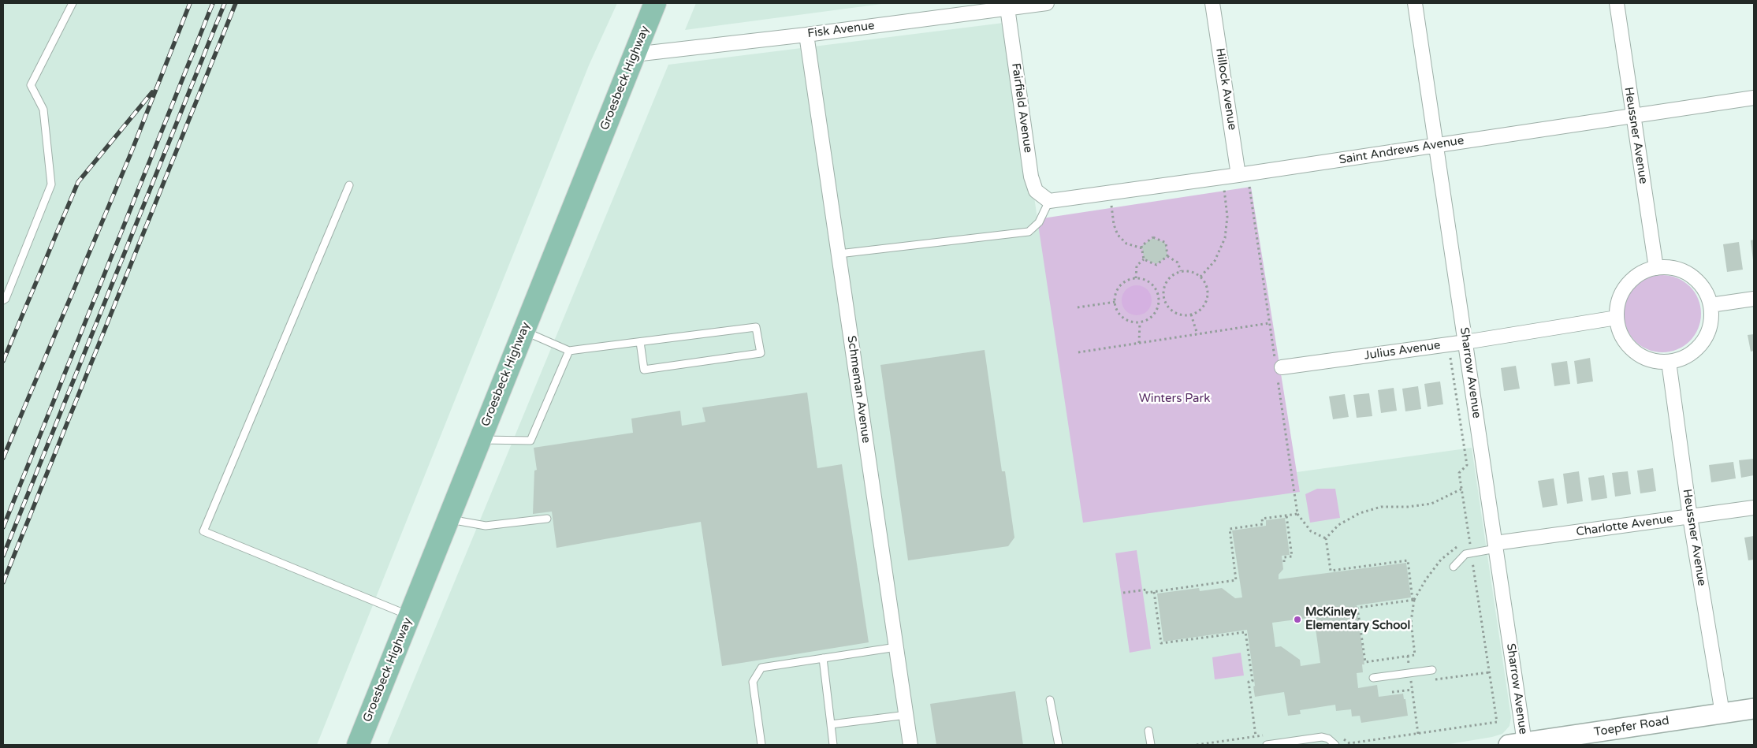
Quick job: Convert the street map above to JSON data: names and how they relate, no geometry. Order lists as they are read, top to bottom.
{
  "streets": {
    "main road": ["Groesbeck Highway"],
    "street": [
      "Fisk Avenue",
      "Hillock Avenue",
      "Fairfield Avenue",
      "Heussner Avenue",
      "Saint Andrews Avenue",
      "Julius Avenue",
      "Sharrow Avenue",
      "Schmeman Avenue",
      "Charlotte Avenue",
      "Toepfer Road"
    ]
  },
  "crossings": [
    ["Fisk Avenue", "Groesbeck Highway"],
    ["Fisk Avenue", "Fairfield Avenue"],
    ["Fisk Avenue", "Schmeman Avenue"],
    ["Hillock Avenue", "Saint Andrews Avenue"],
    ["Fairfield Avenue", "Saint Andrews Avenue"],
    ["Heussner Avenue", "Saint Andrews Avenue"],
    ["Heussner Avenue", "Julius Avenue"],
    ["Heussner Avenue", "Charlotte Avenue"],
    ["Heussner Avenue", "Toepfer Road"],
    ["Saint Andrews Avenue", "Sharrow Avenue"],
    ["Julius Avenue", "Sharrow Avenue"],
    ["Sharrow Avenue", "Charlotte Avenue"],
    ["Sharrow Avenue", "Toepfer Road"]
  ],
  "parks": ["Winters Park"],
  "places": ["McKinley Elementary School"]
}
